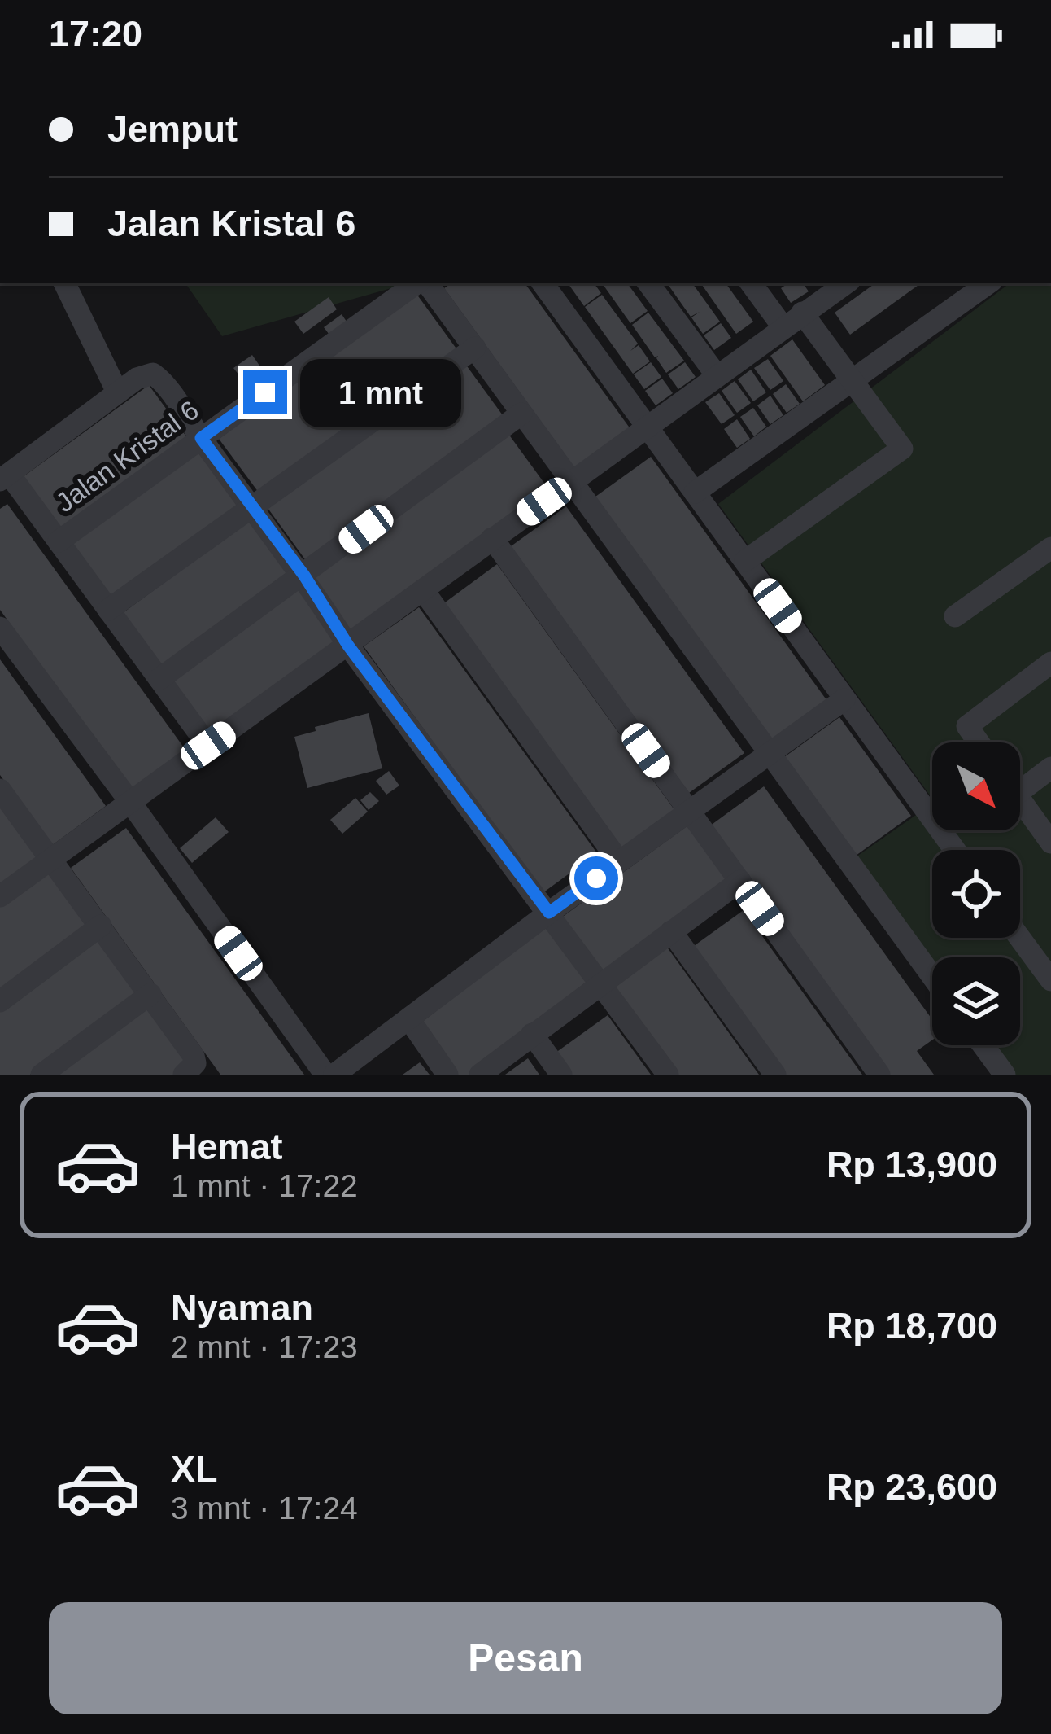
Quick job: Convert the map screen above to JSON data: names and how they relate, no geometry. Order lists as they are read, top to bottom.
{
  "streets": {
    "street": ["Jalan Kristal 6"]
  },
  "north": "bottom right",
  "page": {
    "status": "17:20",
    "banner": ["Jemput", "Jalan Kristal 6"],
    "bubble": "1 mnt",
    "list": [
      {
        "name": "Hemat",
        "note": "1 mnt · 17:22",
        "value": "Rp 13,900"
      },
      {
        "name": "Nyaman",
        "note": "2 mnt · 17:23",
        "value": "Rp 18,700"
      },
      {
        "name": "XL",
        "note": "3 mnt · 17:24",
        "value": "Rp 23,600"
      }
    ],
    "buttons": "Pesan"
  }
}
